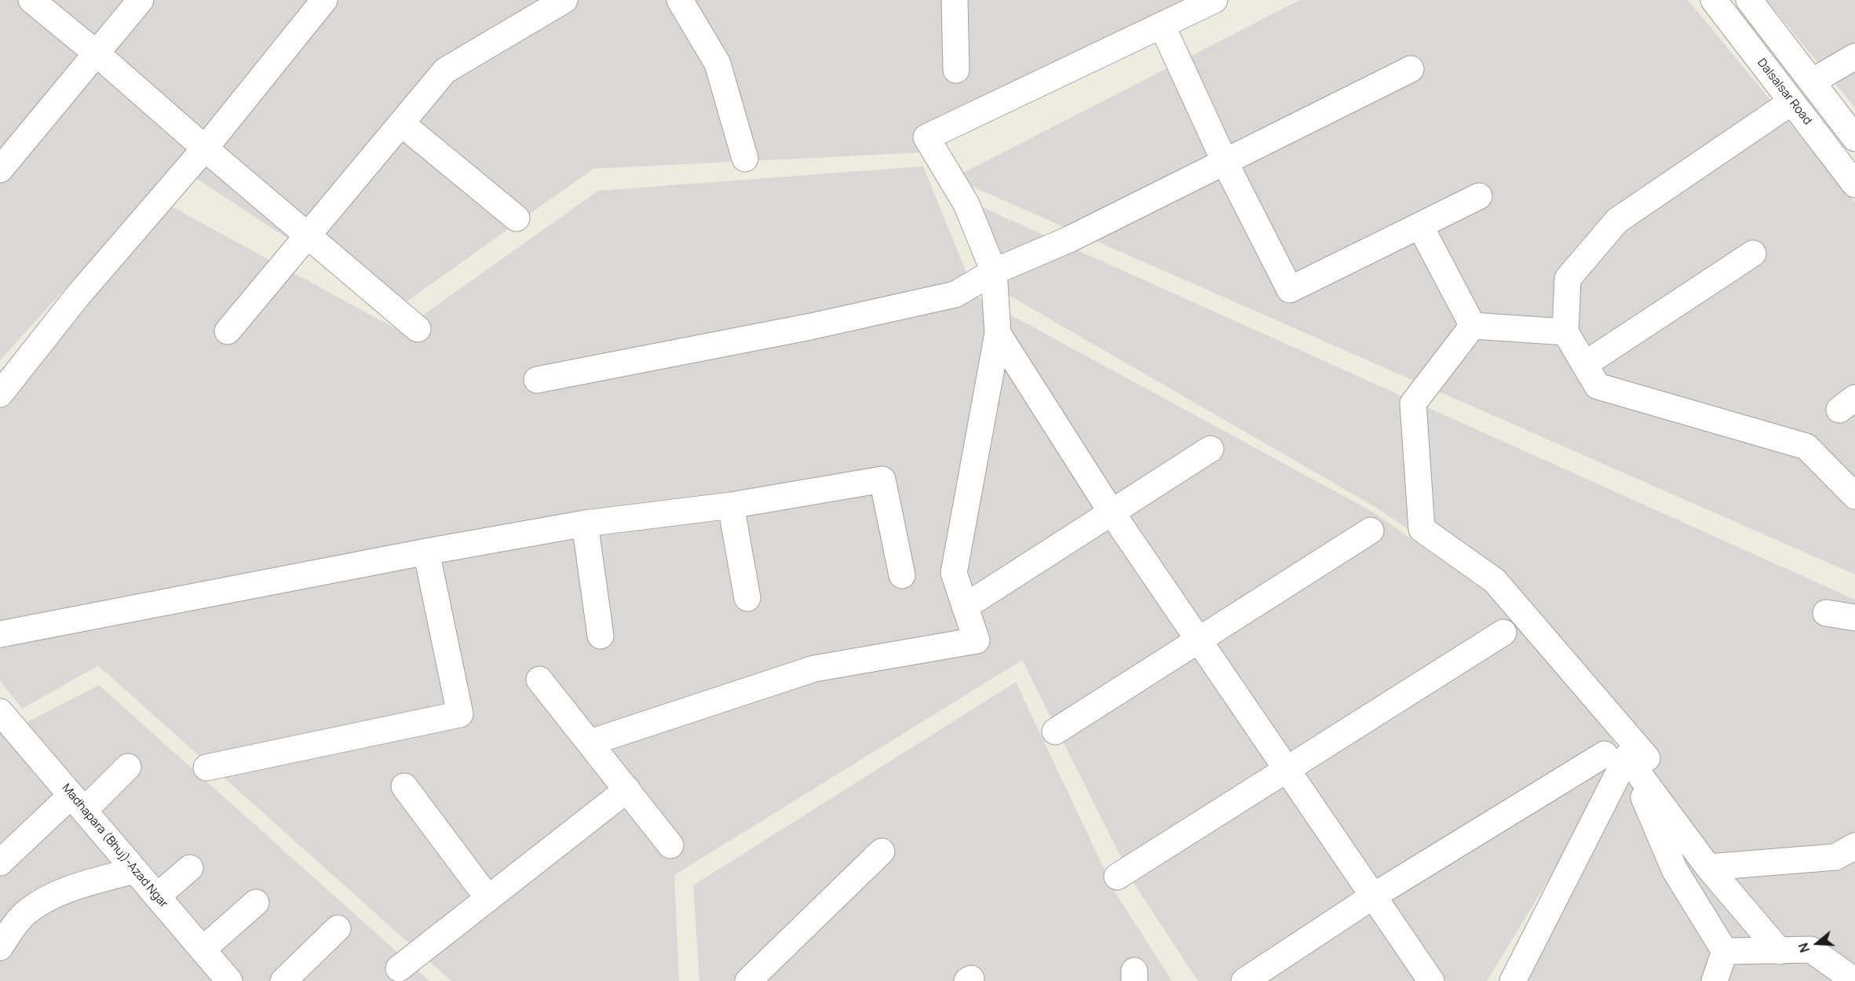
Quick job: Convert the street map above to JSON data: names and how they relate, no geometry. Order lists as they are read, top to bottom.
{
  "streets": {
    "street": ["Dalsalsar Road", "Madhapara (Bhuj)-Azad Ngar"]
  },
  "north": "left"
}
